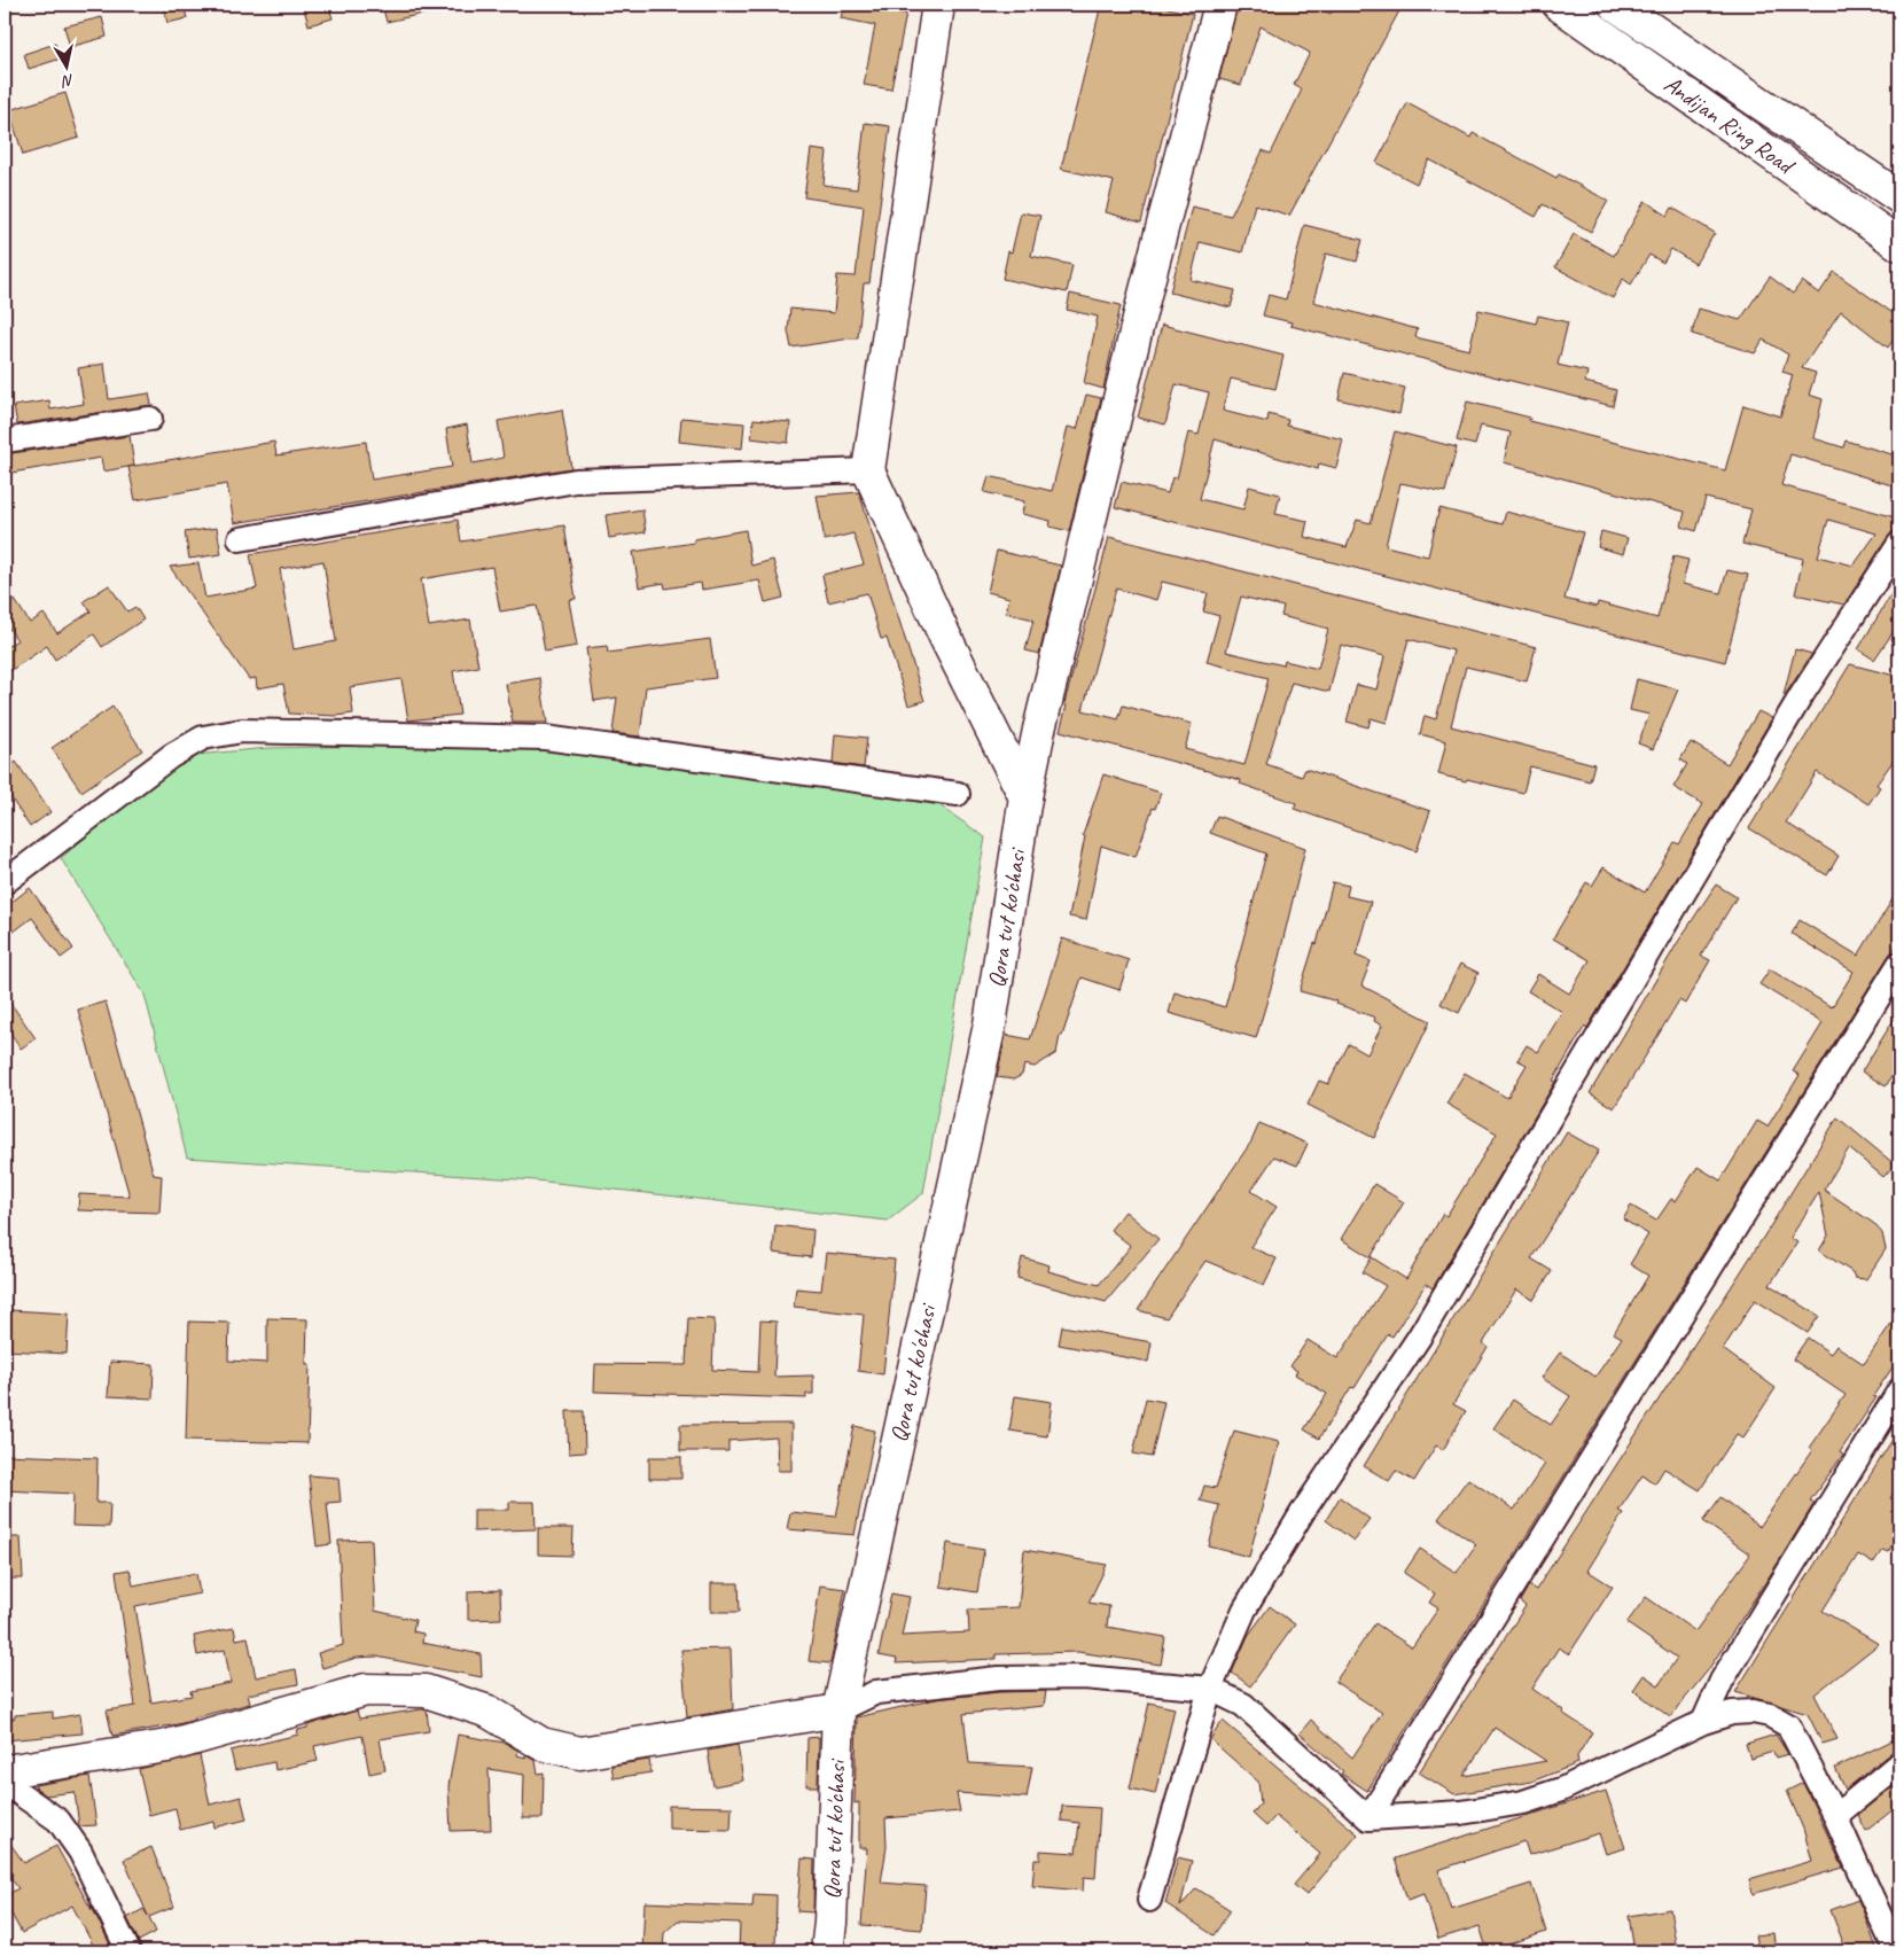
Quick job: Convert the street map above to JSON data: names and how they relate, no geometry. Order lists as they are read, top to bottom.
{
  "streets": {
    "main road": ["Andijan Ring Road", "Qora tut ko'chasi"]
  },
  "north": "bottom"
}
